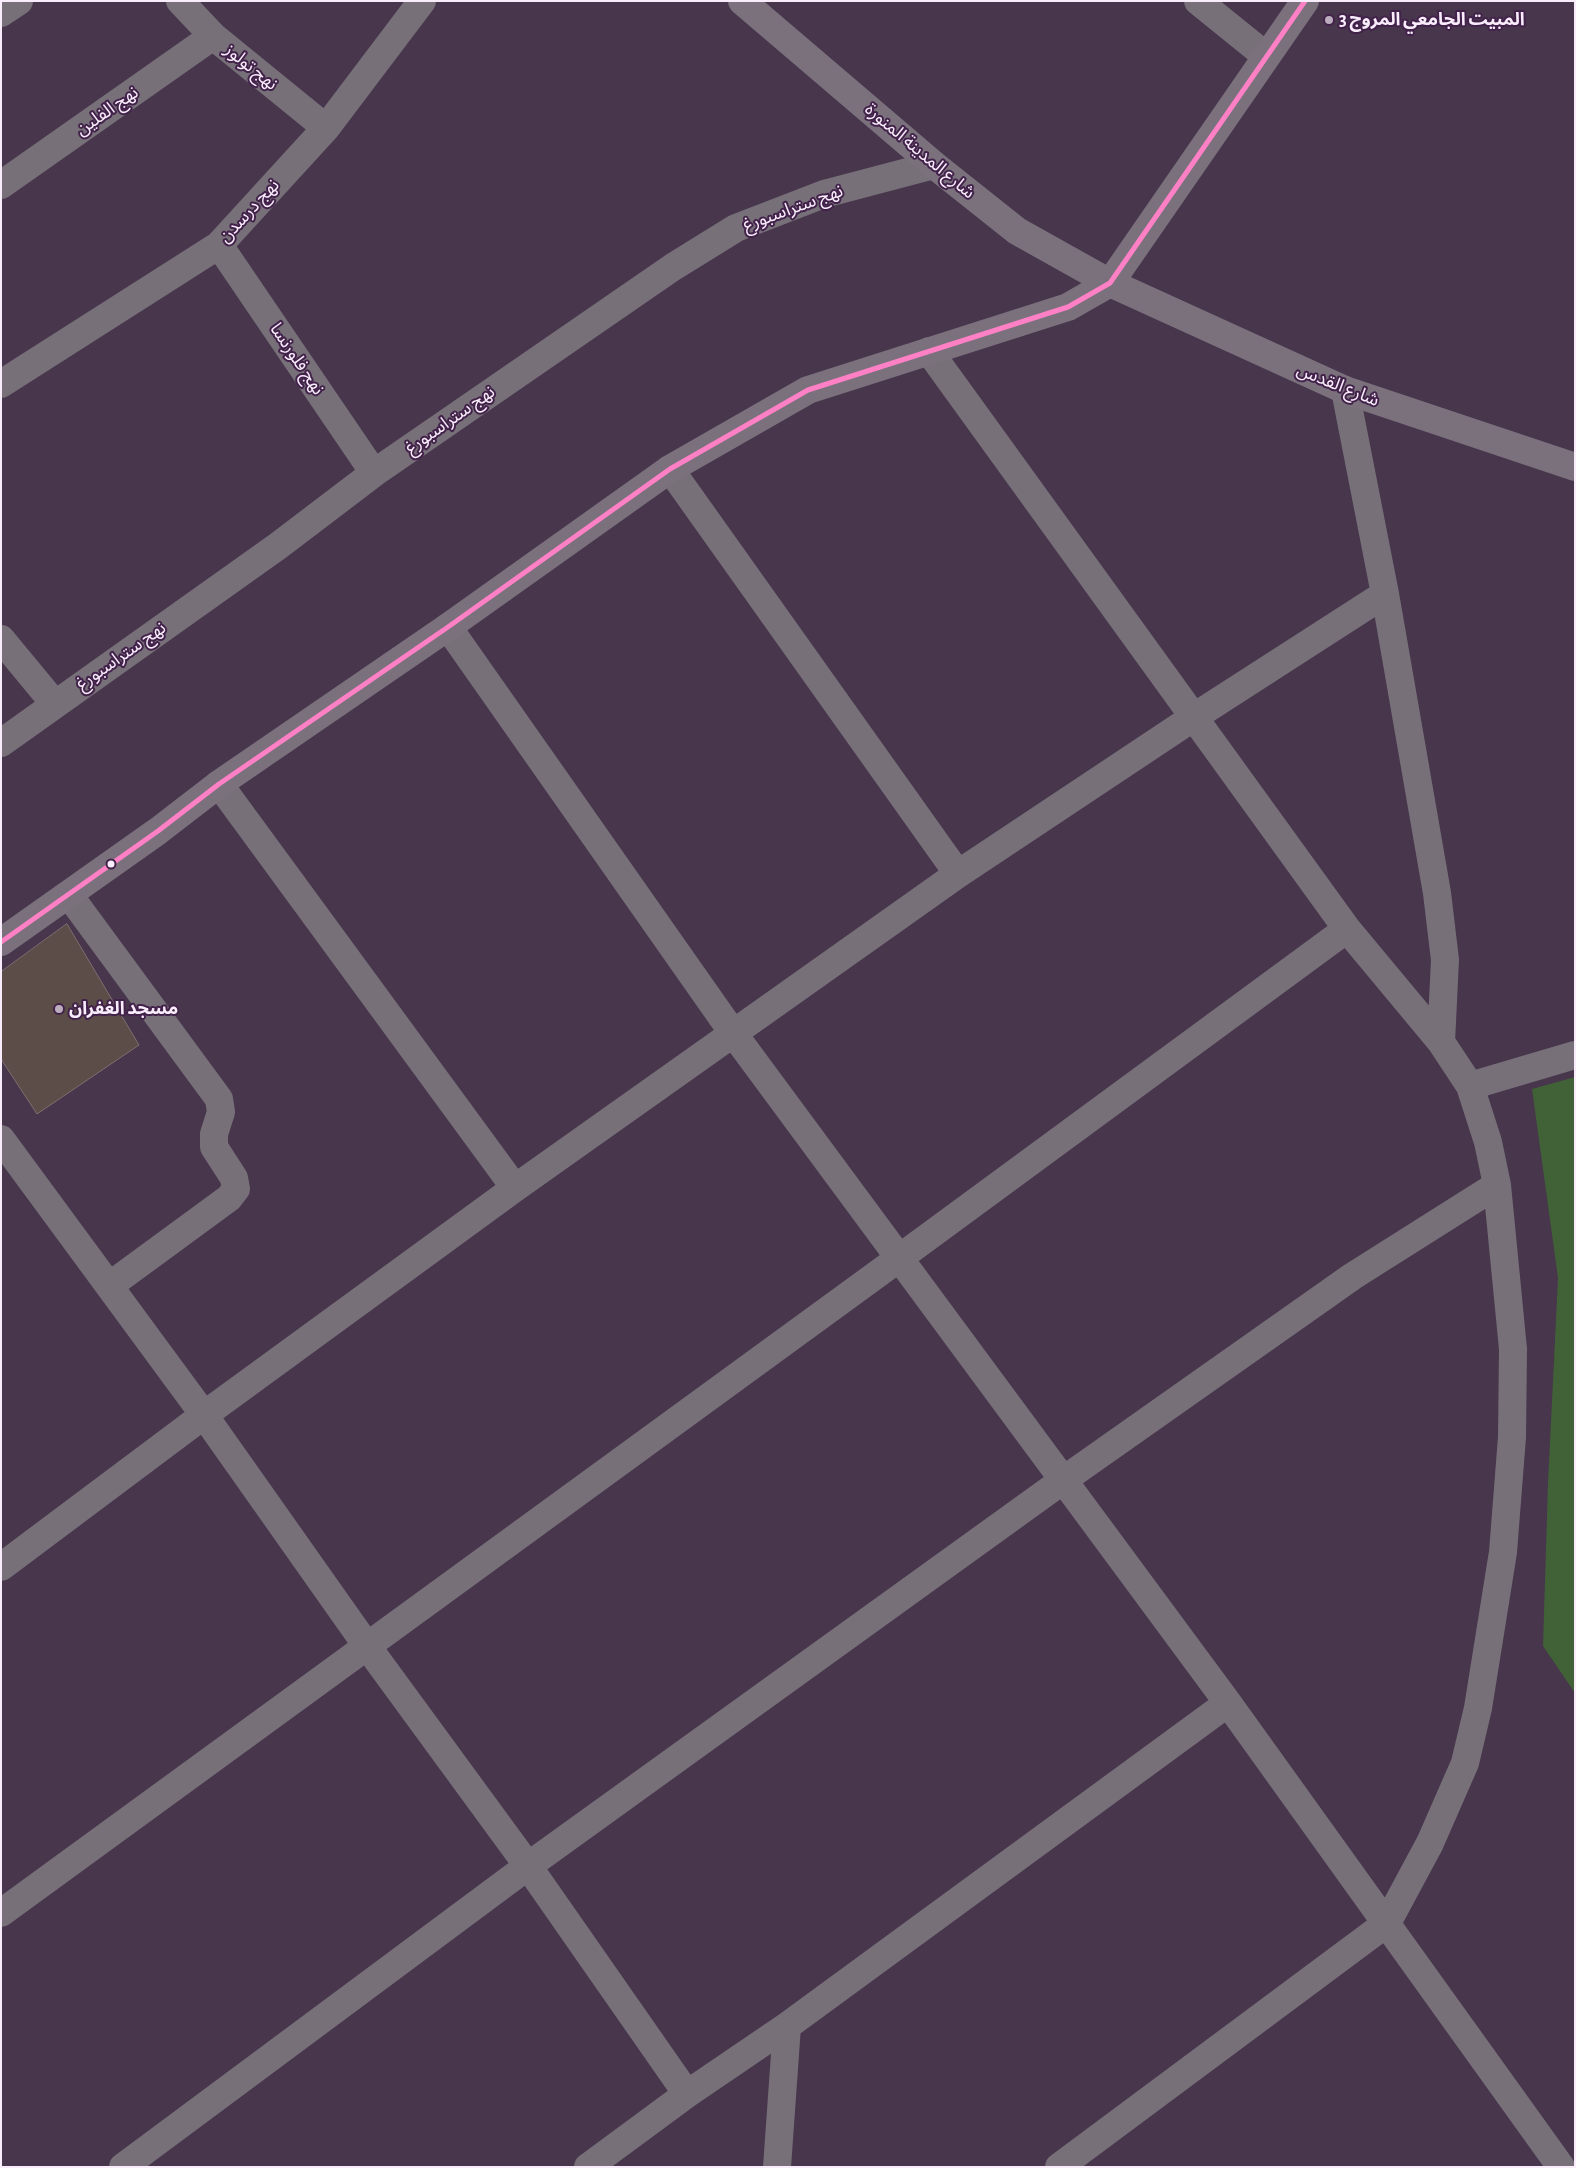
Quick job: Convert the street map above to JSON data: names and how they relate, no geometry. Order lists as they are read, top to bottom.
{
  "streets": {
    "street": [
      "نهج تولوز",
      "نهج الفلين",
      "شارع المدينة المنورة",
      "نهج ستراسبورغ",
      "نهج درسدن",
      "نهج فلورنسا",
      "شارع القدس"
    ]
  },
  "crossings": [
    ["نهج تولوز", "نهج الفلين"],
    ["نهج تولوز", "نهج درسدن"],
    ["شارع المدينة المنورة", "نهج ستراسبورغ"],
    ["شارع المدينة المنورة", "شارع القدس"],
    ["نهج ستراسبورغ", "نهج فلورنسا"],
    ["نهج درسدن", "نهج فلورنسا"]
  ],
  "places": ["المبيت الجامعي المروج 3", "مسجد الغفران"]
}
